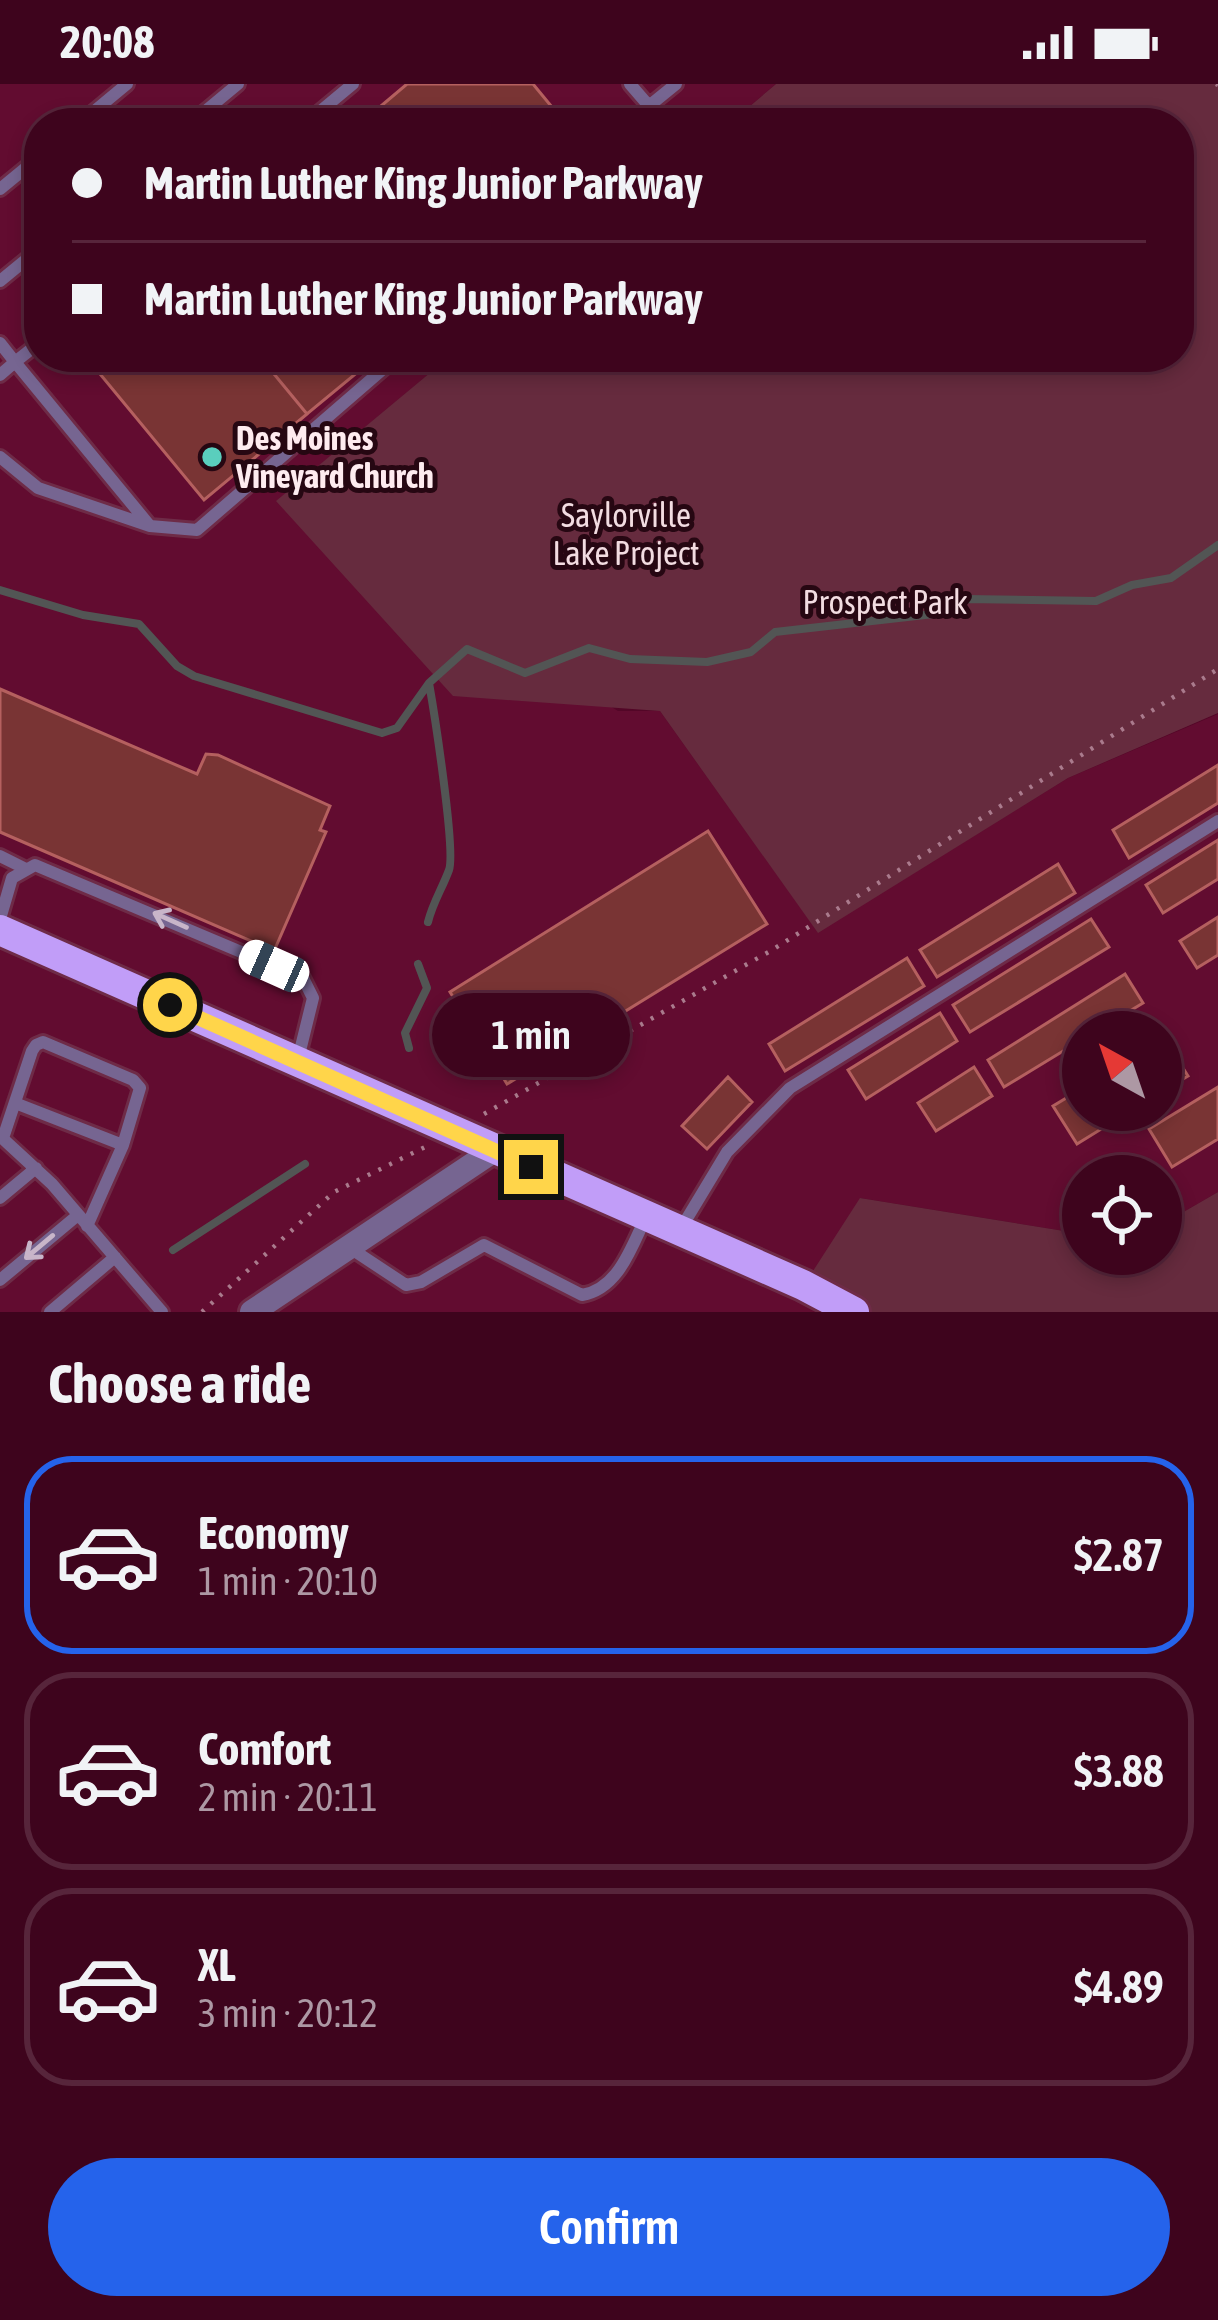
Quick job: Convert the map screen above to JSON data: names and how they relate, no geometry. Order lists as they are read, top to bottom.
{
  "parks": ["Saylorville Lake Project", "Prospect Park"],
  "places": ["Des Moines Vineyard Church"],
  "north": "top left",
  "page": {
    "status": "20:08",
    "banner": ["Martin Luther King Junior Parkway", "Martin Luther King Junior Parkway"],
    "bubble": "1 min",
    "heading": "Choose a ride",
    "list": [
      {
        "name": "Economy",
        "note": "1 min · 20:10",
        "value": "$2.87"
      },
      {
        "name": "Comfort",
        "note": "2 min · 20:11",
        "value": "$3.88"
      },
      {
        "name": "XL",
        "note": "3 min · 20:12",
        "value": "$4.89"
      }
    ],
    "buttons": "Confirm"
  }
}
